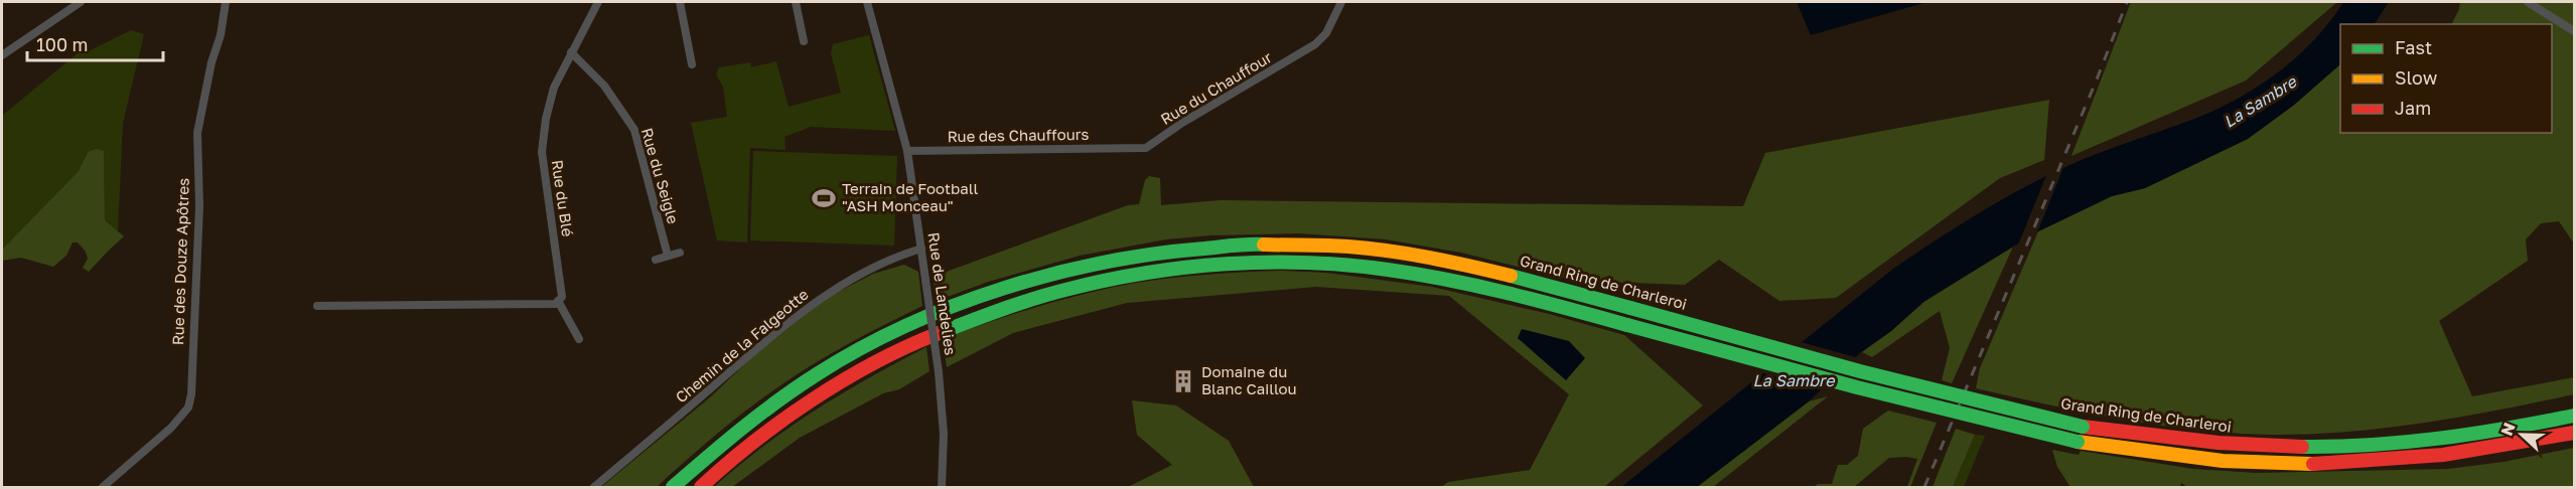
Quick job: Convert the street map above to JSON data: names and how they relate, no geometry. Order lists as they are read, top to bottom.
{
  "streets": {
    "highway": ["Grand Ring de Charleroi"],
    "street": [
      "Rue du Chauffour",
      "Rue des Chauffours",
      "Rue du Seigle",
      "Rue du Blé",
      "Rue des Douze Apôtres",
      "Rue de Landelies",
      "Chemin de la Falgeotte"
    ]
  },
  "crossings": [
    ["Rue du Chauffour", "Rue des Chauffours"],
    ["Rue des Chauffours", "Rue de Landelies"],
    ["Rue du Seigle", "Rue du Blé"],
    ["Rue de Landelies", "Chemin de la Falgeotte"]
  ],
  "water": ["La Sambre"],
  "places": {
    "sports": ["Terrain de Football \"ASH Monceau\""],
    "building": ["Domaine du Blanc Caillou"]
  },
  "legend": ["Fast", "Slow", "Jam"],
  "scale_bar": "100 m",
  "north": "left"
}
